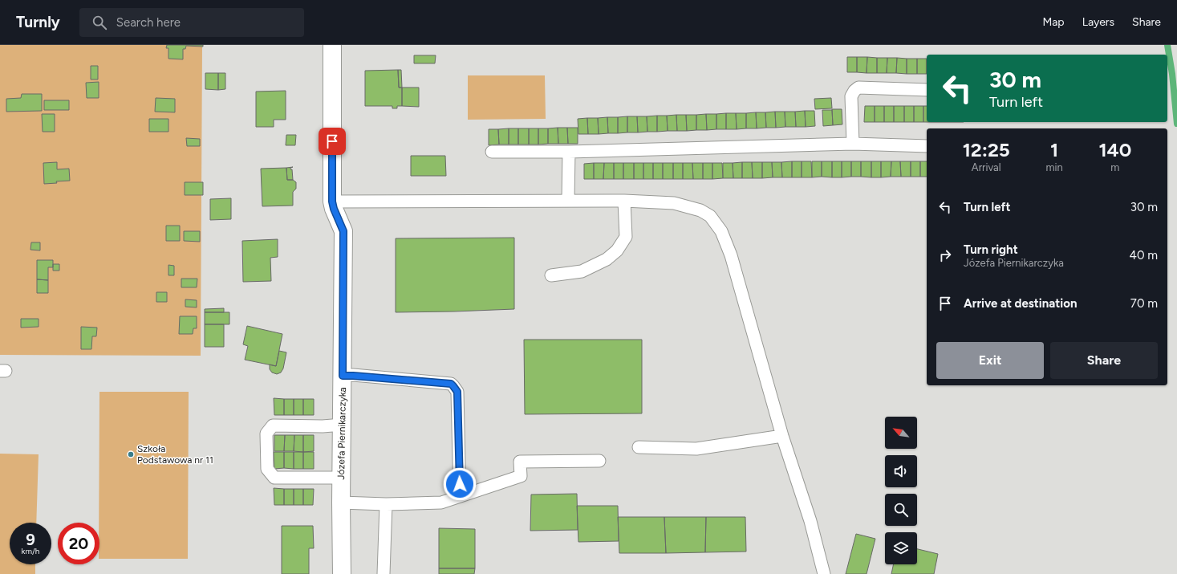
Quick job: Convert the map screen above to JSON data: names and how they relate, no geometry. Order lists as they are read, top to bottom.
{
  "streets": {
    "street": ["Józefa Piernikarczyka"]
  },
  "places": ["Szkoła Podstawowa nr 11"],
  "north": "top left",
  "page": {
    "header": "Turnly",
    "search": "Search here",
    "nav": ["Map", "Layers", "Share"],
    "turn": ["30 m", "Turn left"],
    "eta": [
      "12:25",
      "Arrival",
      "1",
      "min",
      "140",
      "m"
    ],
    "list": [
      {
        "name": "Turn left",
        "value": "30 m"
      },
      {
        "name": "Turn right",
        "note": "Józefa Piernikarczyka",
        "value": "40 m"
      },
      {
        "name": "Arrive at destination",
        "value": "70 m"
      }
    ],
    "buttons": ["Exit", "Share"],
    "speed": "9 km/h",
    "limit": "20"
  }
}
